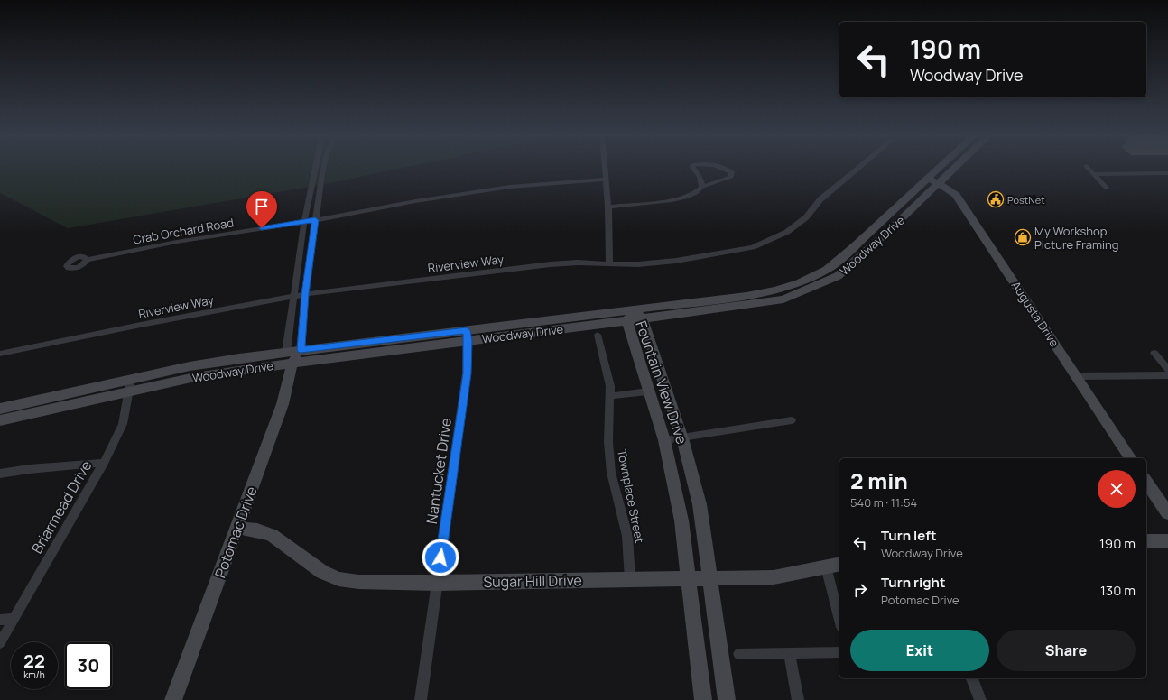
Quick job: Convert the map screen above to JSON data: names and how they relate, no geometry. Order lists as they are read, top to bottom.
{
  "streets": {
    "main road": [
      "Woodway Drive",
      "Augusta Drive",
      "Fountain View Drive",
      "Potomac Drive",
      "Sugar Hill Drive"
    ],
    "street": [
      "Crab Orchard Road",
      "Riverview Way",
      "Nantucket Drive",
      "Townplace Street",
      "Briarmead Drive"
    ]
  },
  "crossings": [
    ["Crab Orchard Road", "Potomac Drive"],
    ["Woodway Drive", "Augusta Drive"],
    ["Woodway Drive", "Fountain View Drive"],
    ["Woodway Drive", "Nantucket Drive"],
    ["Woodway Drive", "Briarmead Drive"],
    ["Woodway Drive", "Potomac Drive"],
    ["Riverview Way", "Potomac Drive"],
    ["Fountain View Drive", "Sugar Hill Drive"],
    ["Nantucket Drive", "Sugar Hill Drive"],
    ["Townplace Street", "Sugar Hill Drive"],
    ["Potomac Drive", "Sugar Hill Drive"]
  ],
  "places": {
    "public building": ["PostNet"],
    "shop": ["My Workshop Picture Framing"]
  },
  "page": {
    "turn": ["190 m", "Woodway Drive"],
    "heading": ["2 min", "540 m · 11:54"],
    "list": [
      {
        "name": "Turn left",
        "note": "Woodway Drive",
        "value": "190 m"
      },
      {
        "name": "Turn right",
        "note": "Potomac Drive",
        "value": "130 m"
      }
    ],
    "buttons": ["Exit", "Share"],
    "speed": "22 km/h",
    "limit": "30"
  }
}
